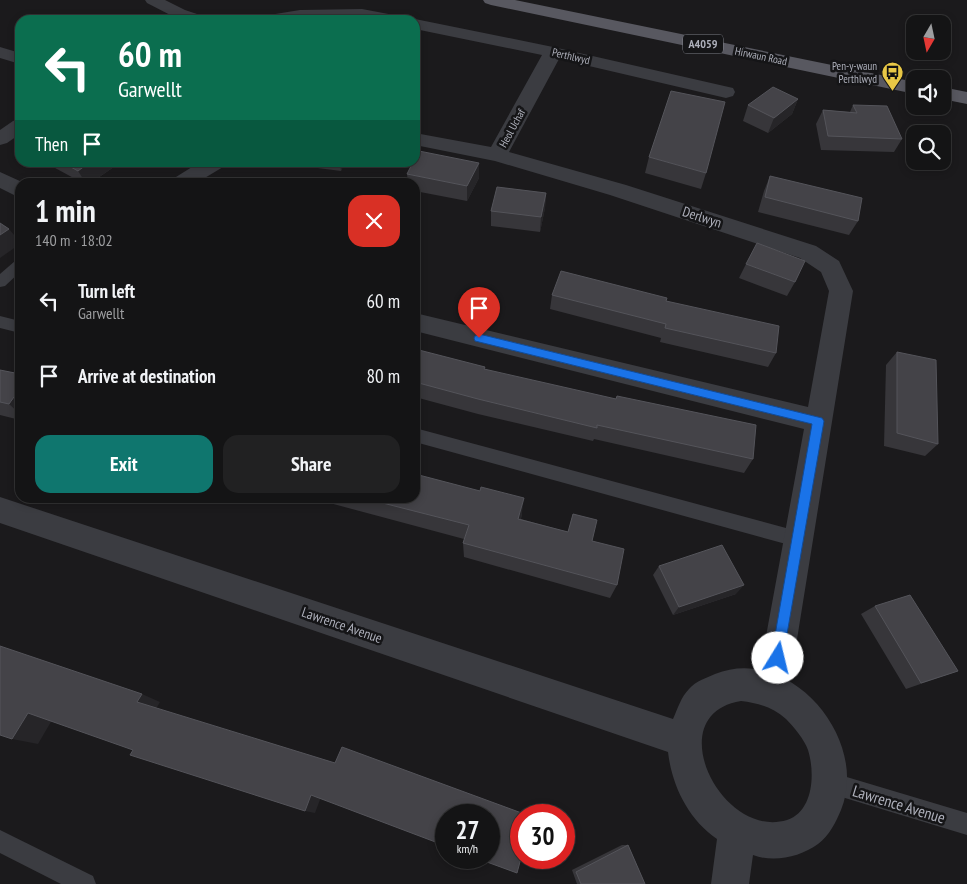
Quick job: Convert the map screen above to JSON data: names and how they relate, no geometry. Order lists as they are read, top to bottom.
{
  "streets": {
    "main road": ["A4059", "Hirwaun Road"],
    "street": [
      "Perthlwyd",
      "Heol Uchaf",
      "Derlwyn",
      "Lawrence Avenue"
    ]
  },
  "crossings": [
    ["Perthlwyd", "Heol Uchaf"],
    ["Heol Uchaf", "Derlwyn"]
  ],
  "places": {
    "bus stop": ["Pen-y-waun Perthlwyd"]
  },
  "north": "bottom",
  "page": {
    "turn": ["60 m", "Garwellt"],
    "then": "Then",
    "heading": ["1 min", "140 m · 18:02"],
    "list": [
      {
        "name": "Turn left",
        "note": "Garwellt",
        "value": "60 m"
      },
      {
        "name": "Arrive at destination",
        "value": "80 m"
      }
    ],
    "buttons": ["Exit", "Share"],
    "speed": "27 km/h",
    "limit": "30"
  }
}
